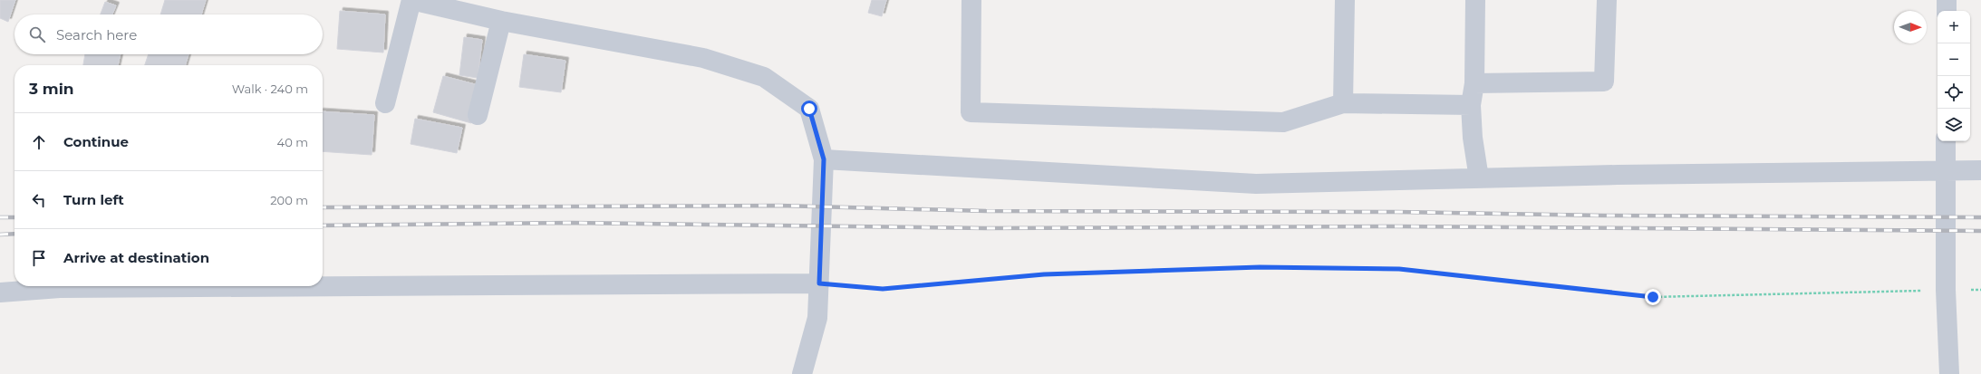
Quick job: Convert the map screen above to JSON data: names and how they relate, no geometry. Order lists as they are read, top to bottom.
{
  "north": "right",
  "page": {
    "map_buttons": ["+", "−"],
    "search": "Search here",
    "heading": ["3 min", "Walk · 240 m"],
    "list": [
      ["Continue", "40 m"],
      ["Turn left", "200 m"],
      "Arrive at destination"
    ]
  }
}
